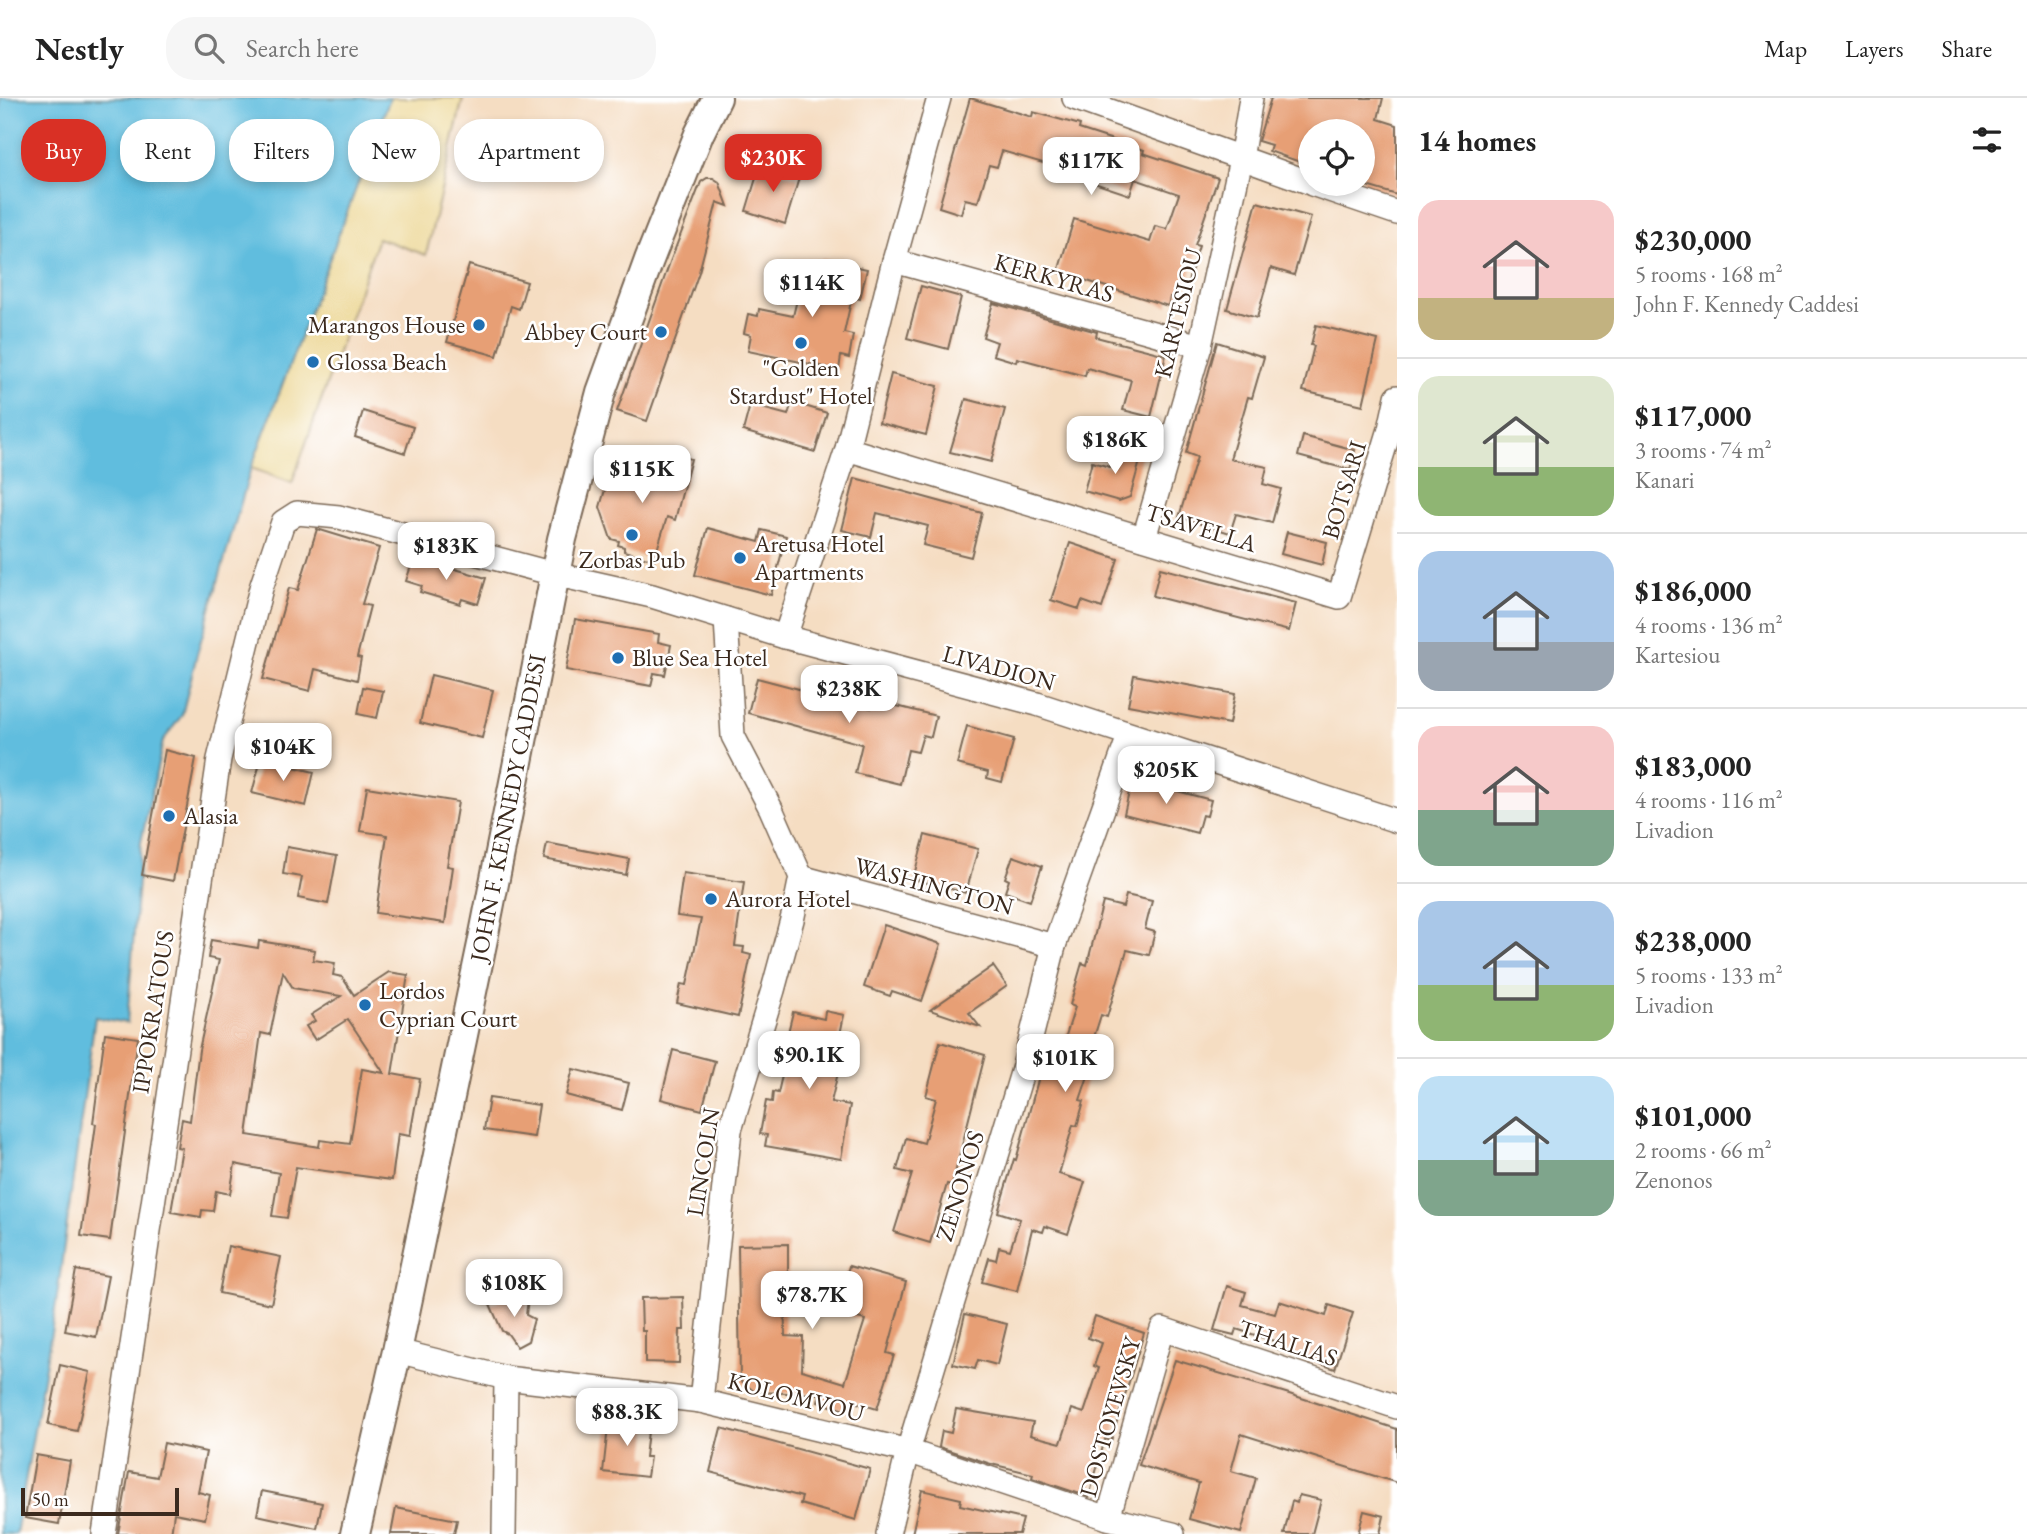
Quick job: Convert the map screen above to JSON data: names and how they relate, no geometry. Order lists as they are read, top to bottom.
{
  "streets": {
    "street": [
      "KERKYRAS",
      "KARTESIOU",
      "BOTSARI",
      "TSAVELLA",
      "LIVADION",
      "JOHN F. KENNEDY CADDESI",
      "WASHINGTON",
      "IPPOKRATOUS",
      "LINCOLN",
      "ZENONOS",
      "THALIAS",
      "KOLOMVOU",
      "DOSTOYEVSKY"
    ]
  },
  "crossings": [
    ["KERKYRAS", "KARTESIOU"],
    ["KARTESIOU", "TSAVELLA"],
    ["BOTSARI", "TSAVELLA"],
    ["LIVADION", "JOHN F. KENNEDY CADDESI"],
    ["LIVADION", "IPPOKRATOUS"],
    ["LIVADION", "ZENONOS"],
    ["JOHN F. KENNEDY CADDESI", "KOLOMVOU"],
    ["WASHINGTON", "LINCOLN"],
    ["WASHINGTON", "ZENONOS"],
    ["LINCOLN", "KOLOMVOU"],
    ["ZENONOS", "KOLOMVOU"],
    ["THALIAS", "DOSTOYEVSKY"],
    ["KOLOMVOU", "DOSTOYEVSKY"]
  ],
  "places": [
    "Marangos House",
    "Abbey Court",
    "\"Golden Stardust\" Hotel",
    "Glossa Beach",
    "Zorbas Pub",
    "Aretusa Hotel Apartments",
    "Blue Sea Hotel",
    "Alasia",
    "Aurora Hotel",
    "Lordos Cyprian Court"
  ],
  "scale_bar": "50 m",
  "page": {
    "header": "Nestly",
    "search": "Search here",
    "nav": ["Map", "Layers", "Share"],
    "heading": "14 homes",
    "chip": [
      "Buy",
      "Rent",
      "Filters",
      "New",
      "Apartment"
    ],
    "price": [
      "$230K",
      "$117K",
      "$114K",
      "$186K",
      "$115K",
      "$183K",
      "$238K",
      "$104K",
      "$205K",
      "$90.1K",
      "$101K",
      "$108K",
      "$78.7K",
      "$88.3K"
    ],
    "list": [
      {
        "name": "$230,000",
        "note": "5 rooms · 168 m² · John F. Kennedy Caddesi"
      },
      {
        "name": "$117,000",
        "note": "3 rooms · 74 m² · Kanari"
      },
      {
        "name": "$186,000",
        "note": "4 rooms · 136 m² · Kartesiou"
      },
      {
        "name": "$183,000",
        "note": "4 rooms · 116 m² · Livadion"
      },
      {
        "name": "$238,000",
        "note": "5 rooms · 133 m² · Livadion"
      },
      {
        "name": "$101,000",
        "note": "2 rooms · 66 m² · Zenonos"
      }
    ],
    "scale": "50 m"
  }
}
